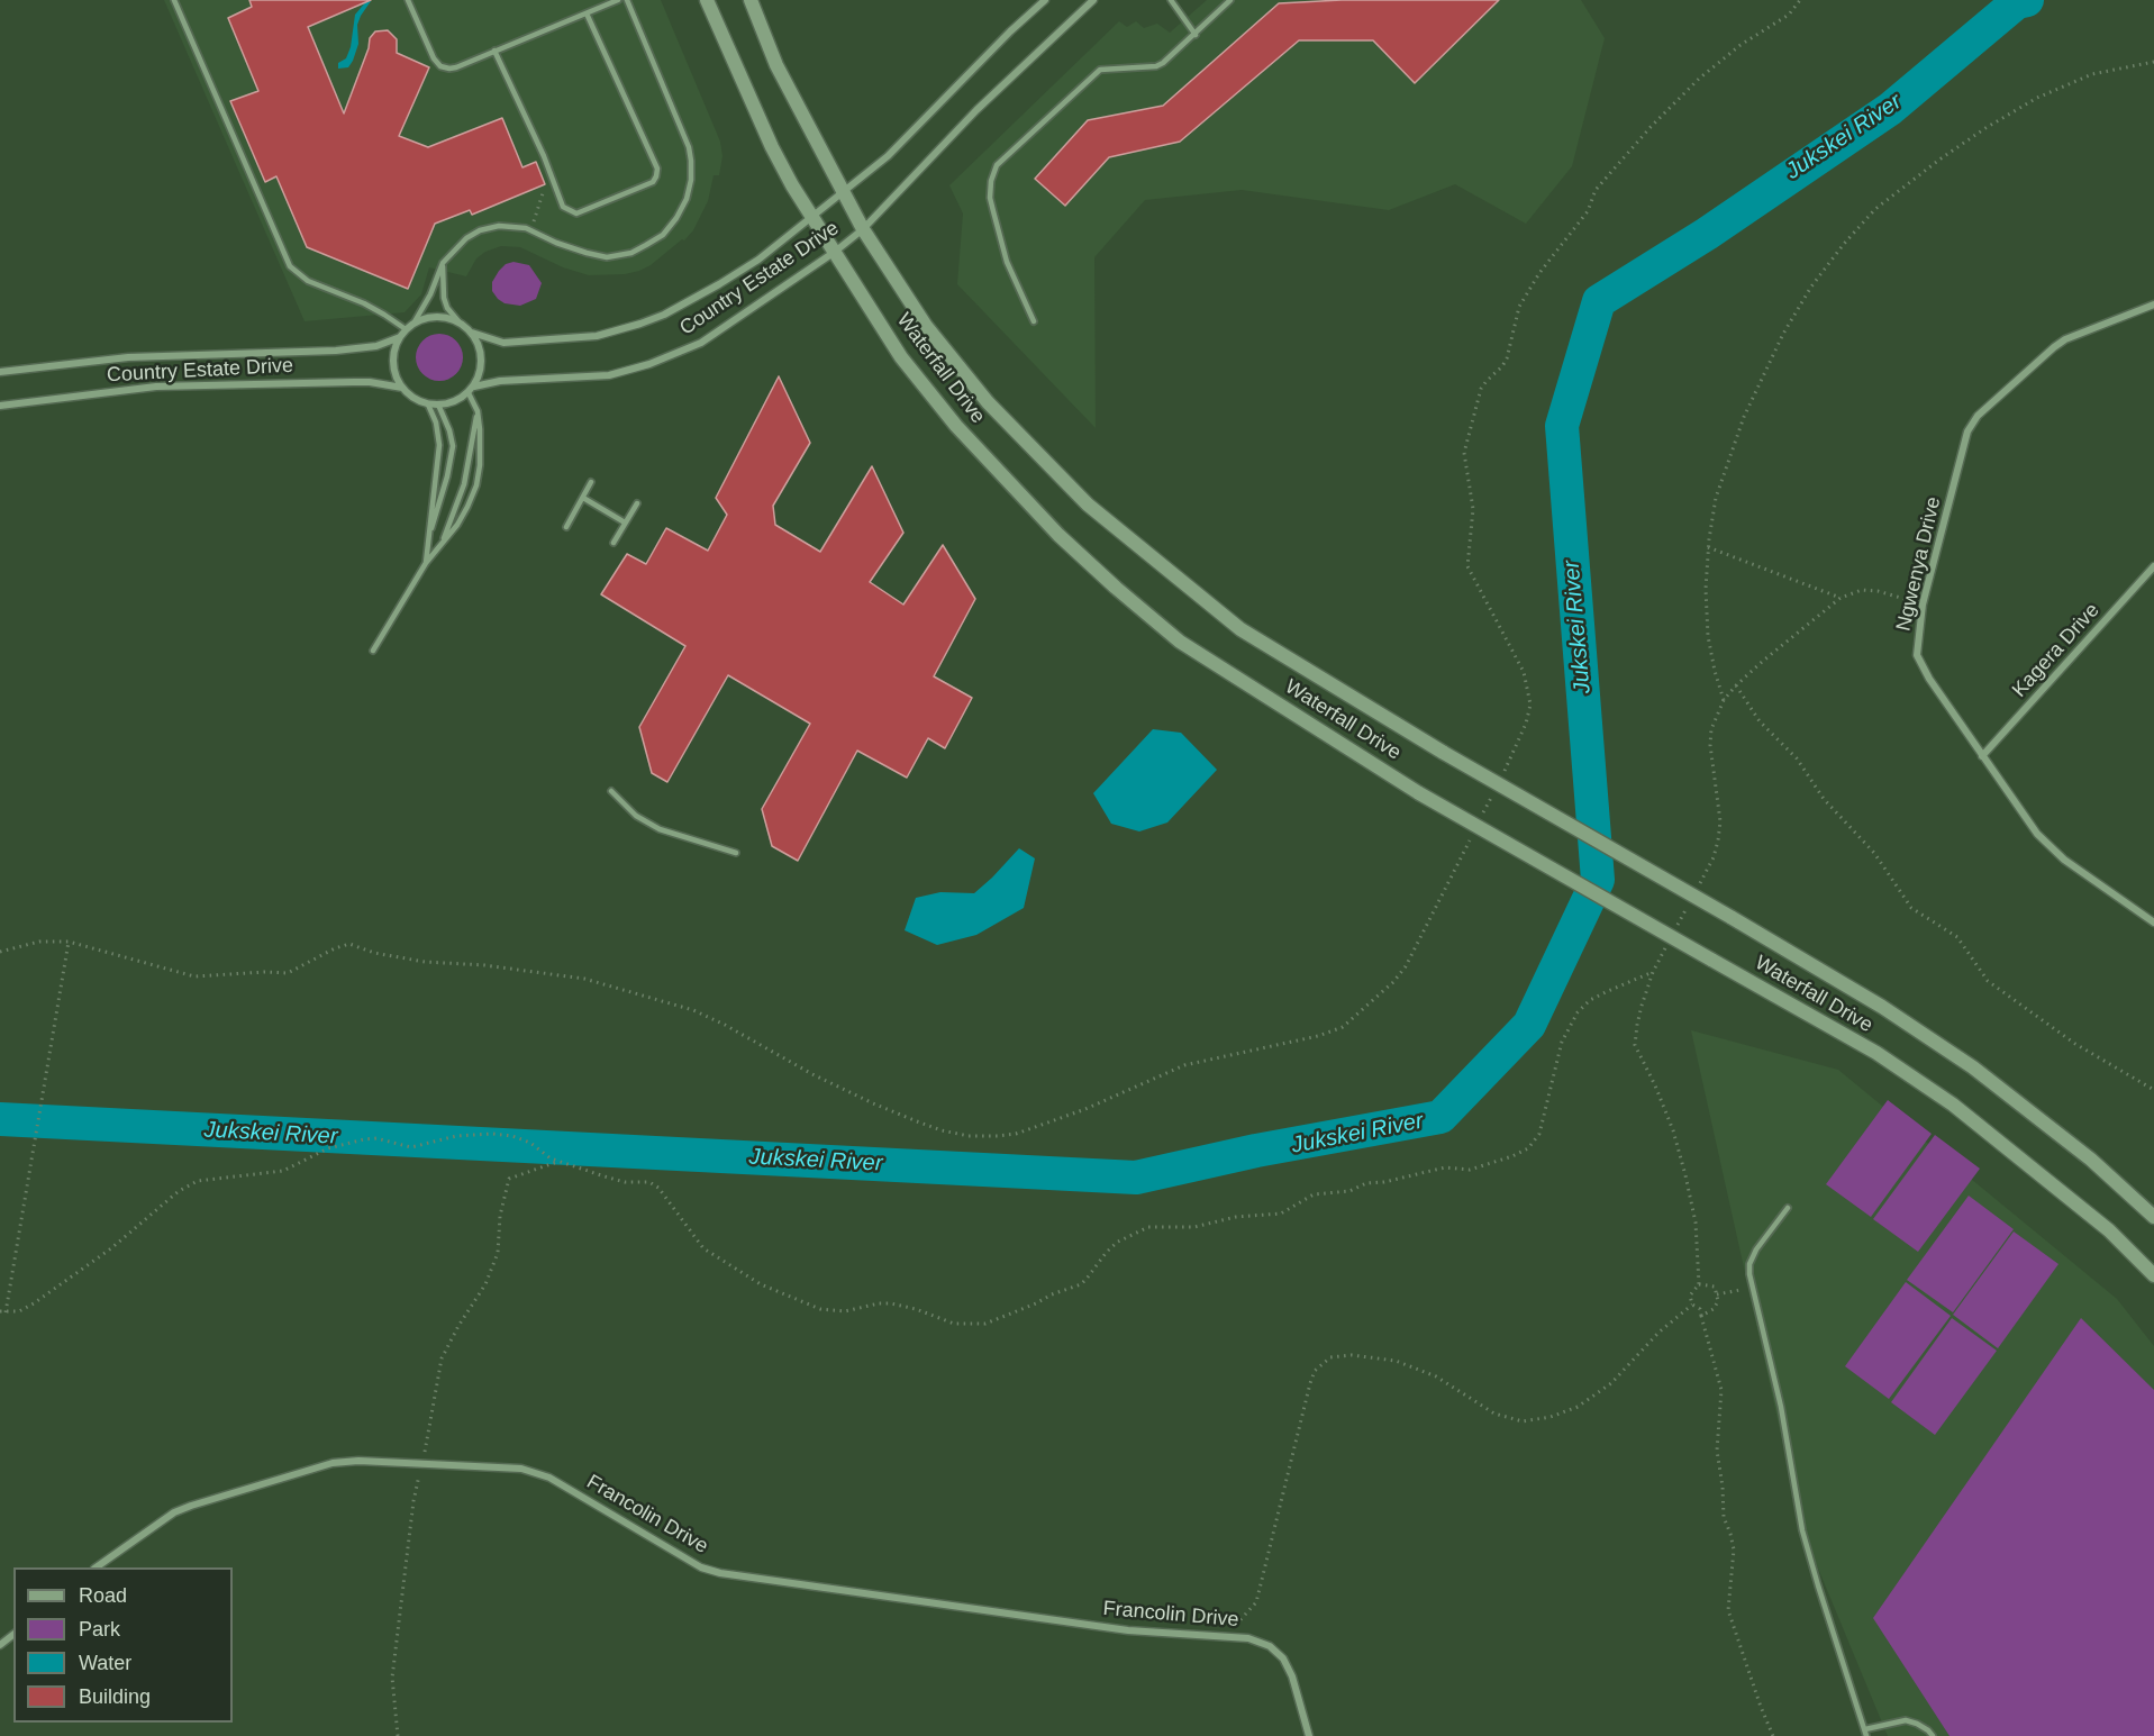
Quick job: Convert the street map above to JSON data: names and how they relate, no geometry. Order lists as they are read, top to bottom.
{
  "streets": {
    "main road": ["Waterfall Drive"],
    "street": [
      "Country Estate Drive",
      "Ngwenya Drive",
      "Kagera Drive",
      "Francolin Drive"
    ]
  },
  "crossings": [
    ["Country Estate Drive", "Waterfall Drive"],
    ["Ngwenya Drive", "Kagera Drive"]
  ],
  "water": ["Jukskei River"],
  "legend": [
    "Road",
    "Park",
    "Water",
    "Building"
  ]
}
